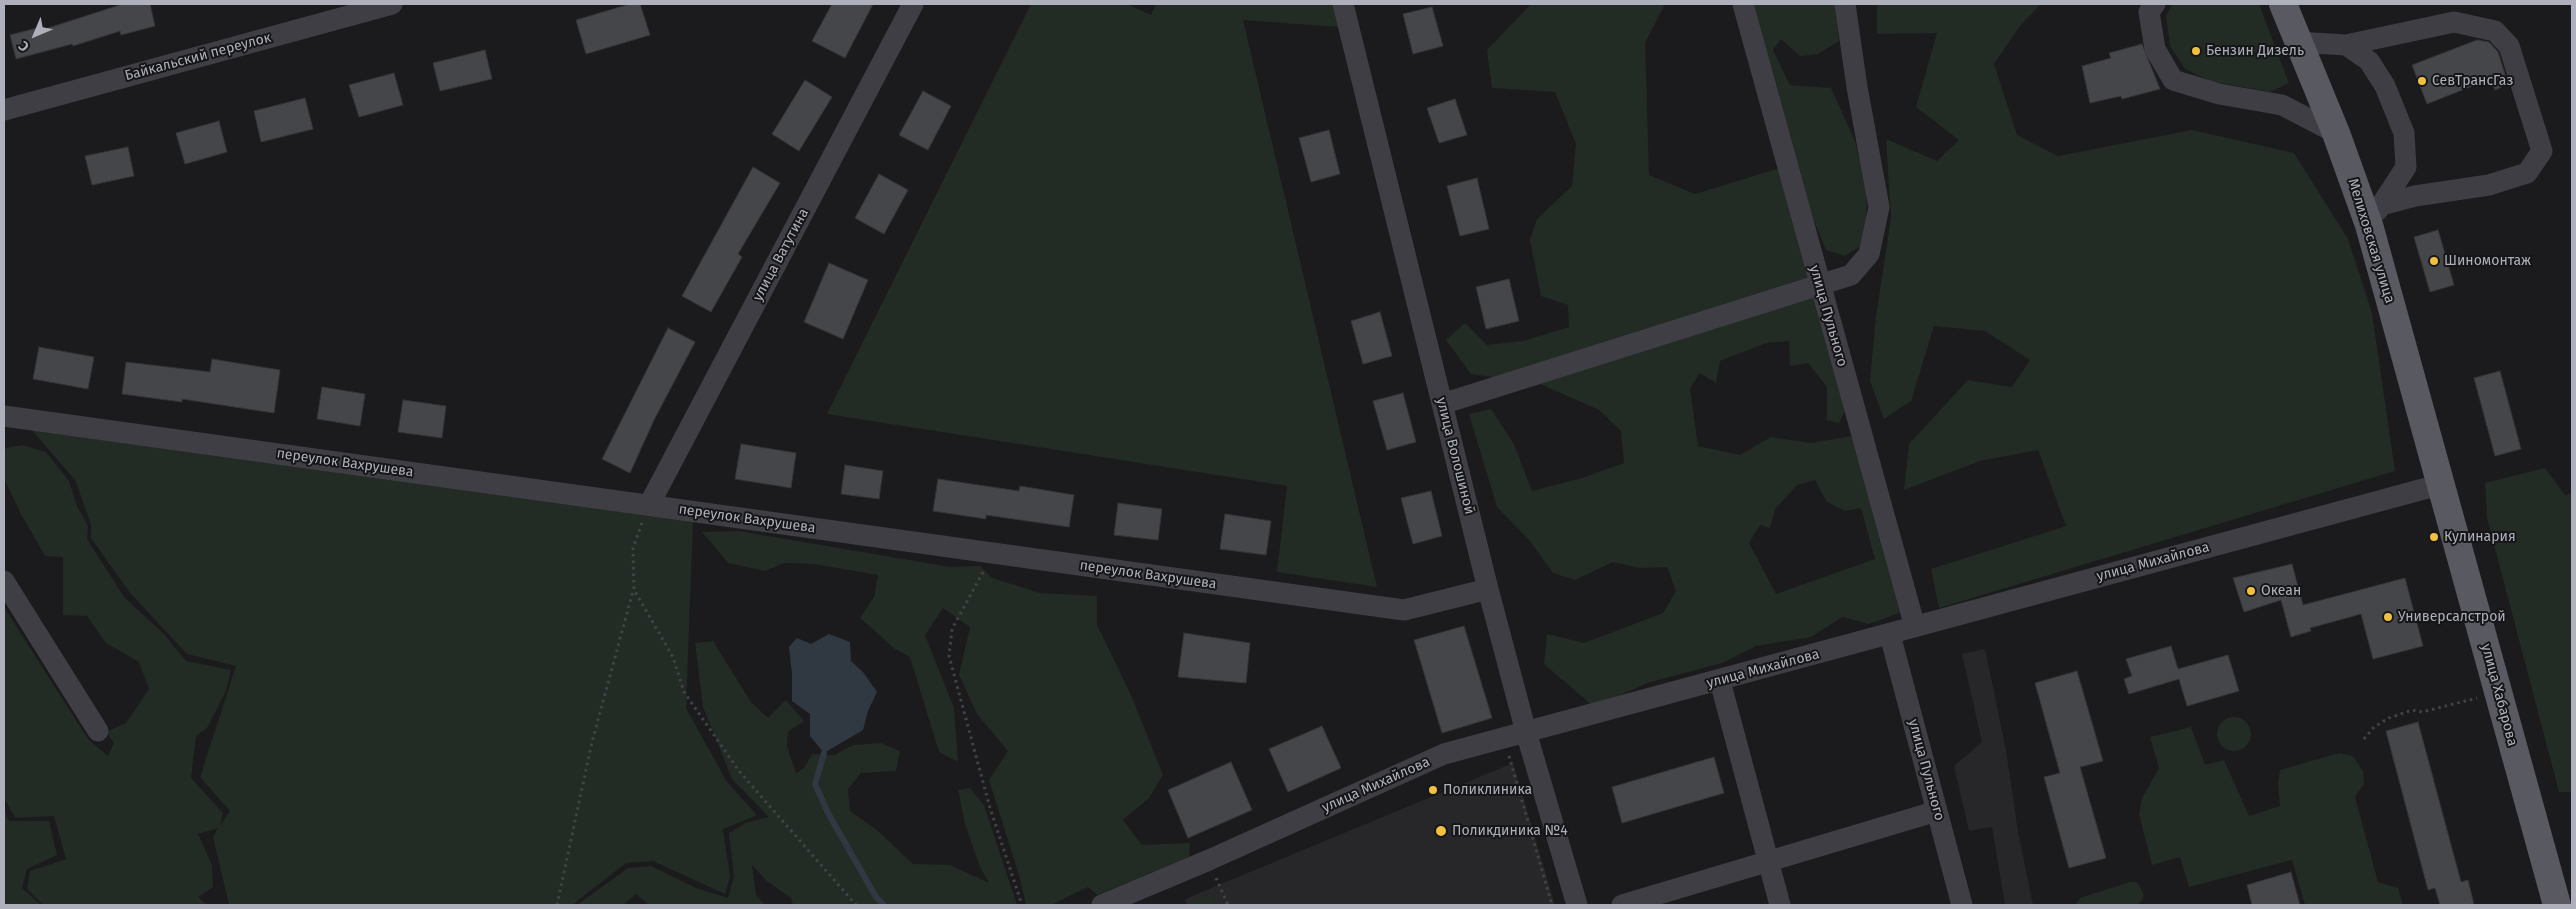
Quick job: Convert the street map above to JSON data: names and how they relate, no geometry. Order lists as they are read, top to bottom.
{
  "streets": {
    "main road": ["Мелиховская улица", "улица Хабарова"],
    "street": [
      "Байкальский переулок",
      "улица Ватутина",
      "улица Пульного",
      "улица Волошиной",
      "переулок Вахрушева",
      "улица Михайлова"
    ]
  },
  "crossings": [
    ["Мелиховская улица", "улица Михайлова"],
    ["Мелиховская улица", "улица Хабарова"],
    ["улица Ватутина", "переулок Вахрушева"],
    ["улица Пульного", "улица Михайлова"],
    ["улица Волошиной", "переулок Вахрушева"],
    ["улица Волошиной", "улица Михайлова"],
    ["улица Михайлова", "улица Хабарова"]
  ],
  "places": [
    "Бензин Дизель",
    "СевТрансГаз",
    "Шиномонтаж",
    "Кулинария",
    "Океан",
    "Универсалстрой",
    "Поликлиника",
    "Поликдиника №4"
  ],
  "north": "bottom left"
}
